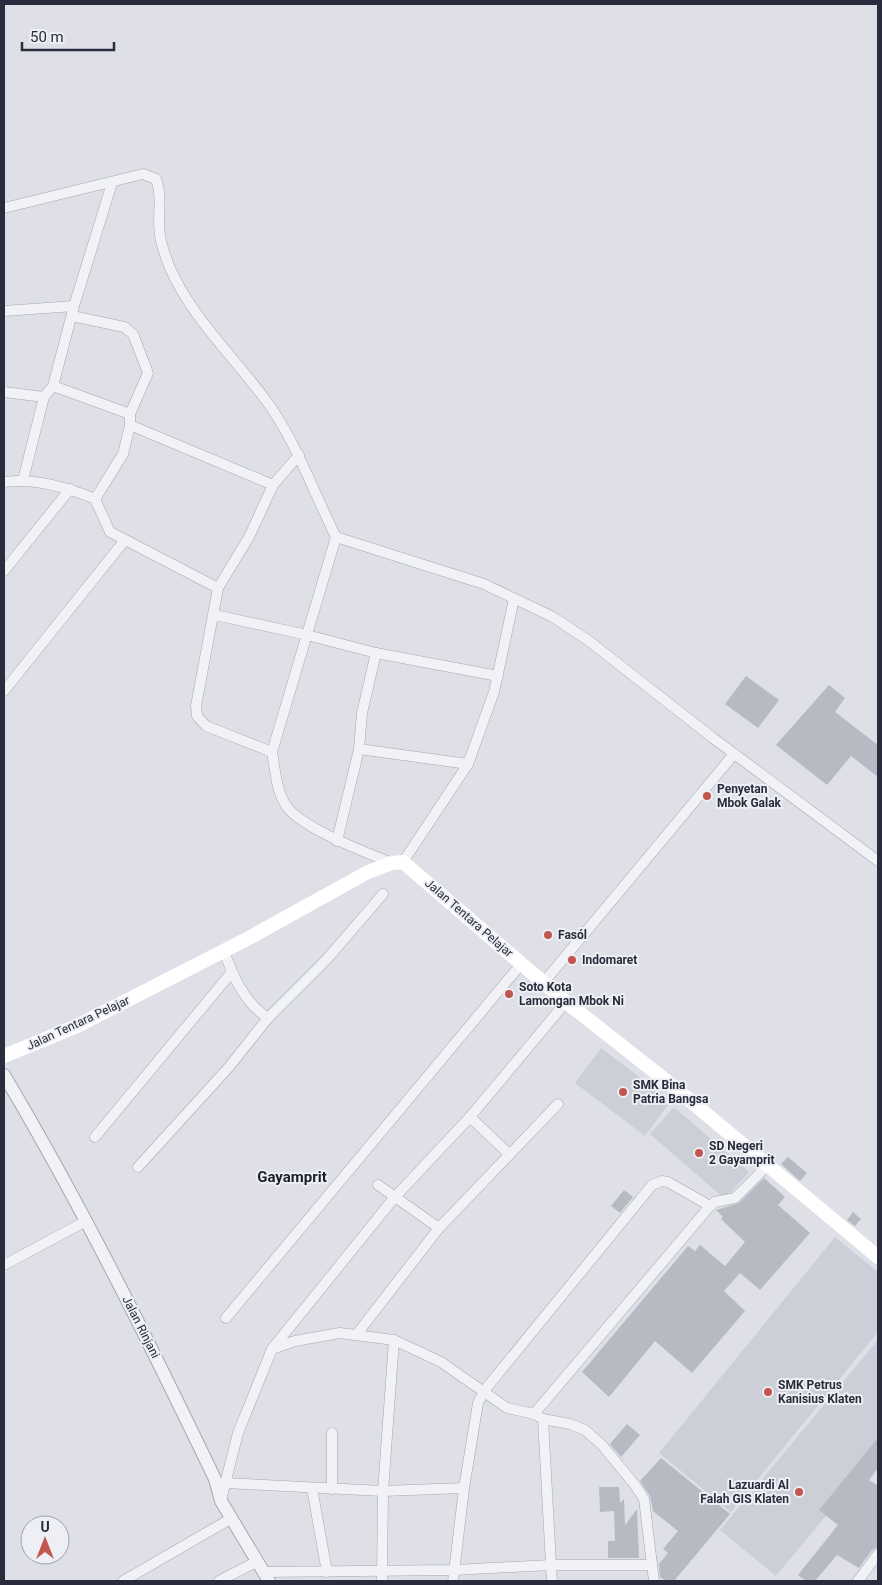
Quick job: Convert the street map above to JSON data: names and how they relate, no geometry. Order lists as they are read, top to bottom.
{
  "streets": {
    "main road": ["Jalan Tentara Pelajar"],
    "street": ["Jalan Rinjani"]
  },
  "districts": ["Gayamprit"],
  "places": [
    "Penyetan Mbok Galak",
    "Fasól",
    "Indomaret",
    "Soto Kota Lamongan Mbok Ni",
    "SMK Bina Patria Bangsa",
    "SD Negeri 2 Gayamprit",
    "SMK Petrus Kanisius Klaten",
    "Lazuardi Al Falah GIS Klaten"
  ],
  "scale_bar": "50 m",
  "north": "top"
}
